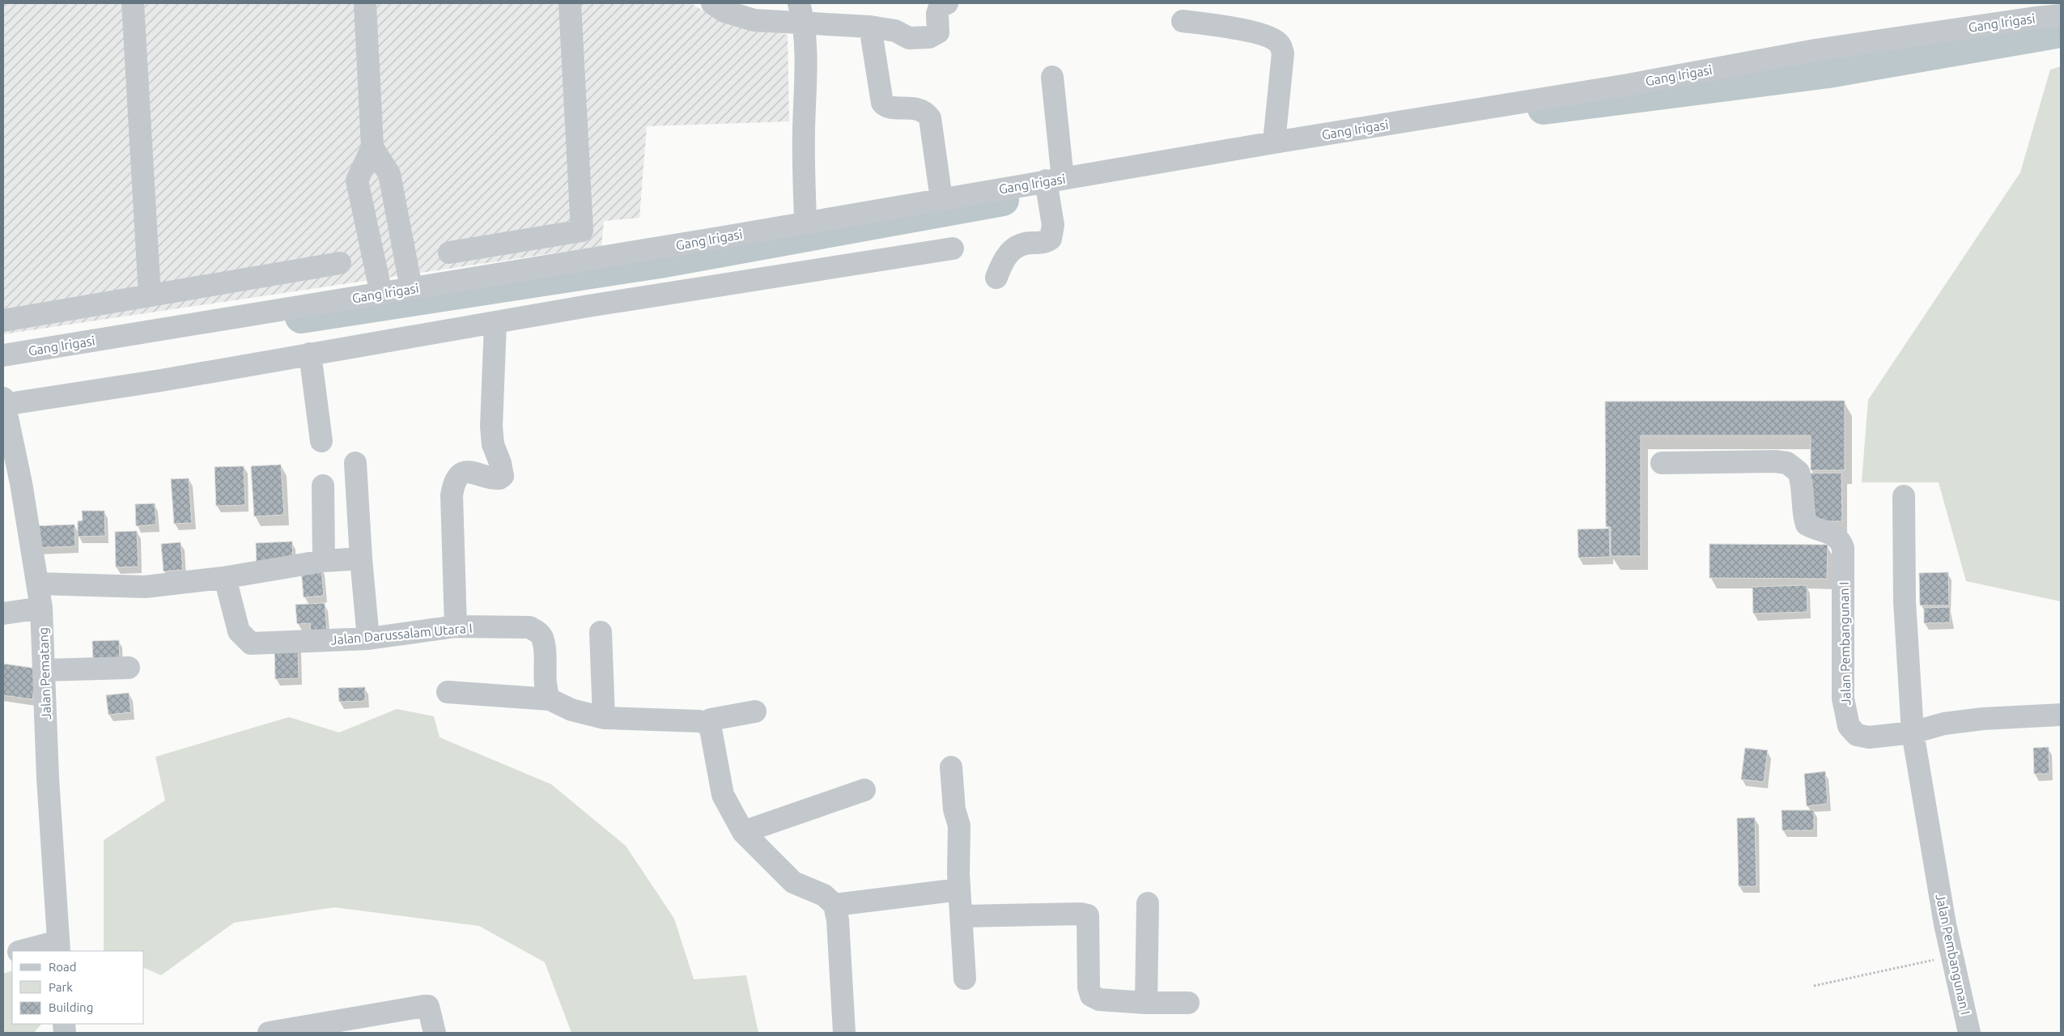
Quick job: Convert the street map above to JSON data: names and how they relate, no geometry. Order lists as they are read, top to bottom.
{
  "streets": {
    "street": [
      "Gang Irigasi",
      "Jalan Darussalam Utara I",
      "Jalan Pembangunan I",
      "Jalan Pematang"
    ]
  },
  "legend": ["Road", "Park", "Building"]
}
